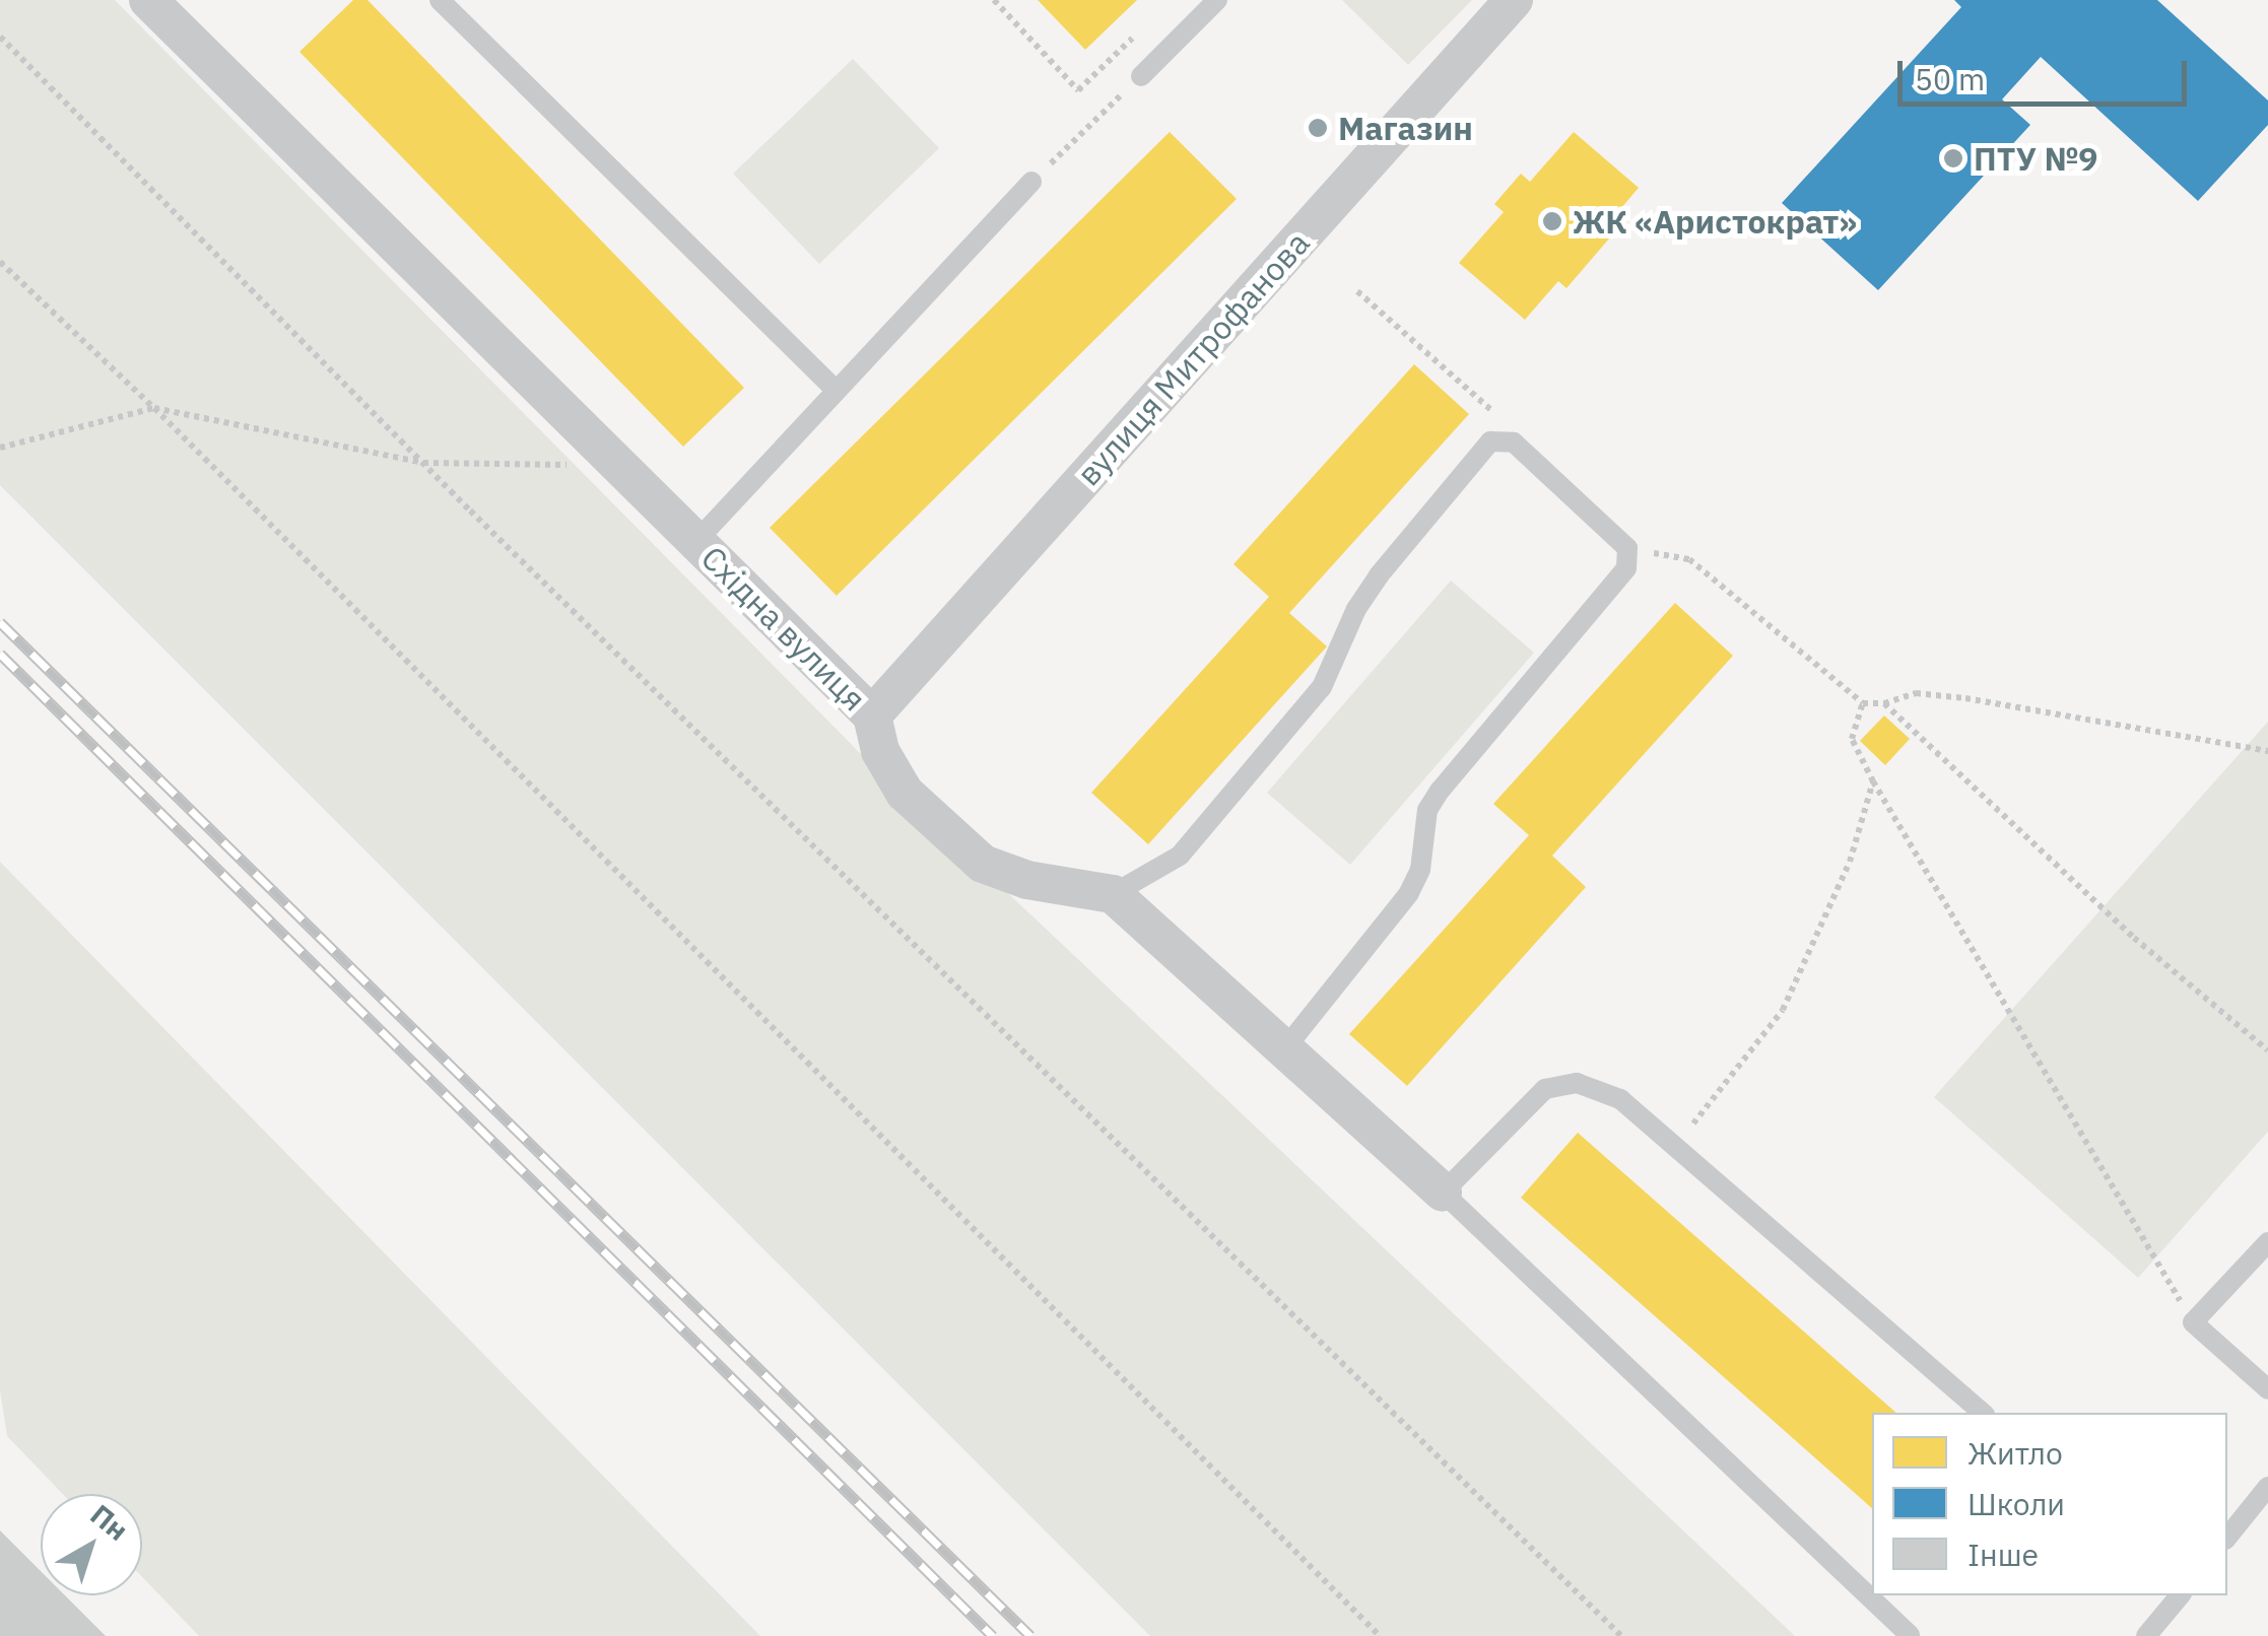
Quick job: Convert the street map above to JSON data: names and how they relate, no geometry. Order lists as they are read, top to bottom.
{
  "streets": {
    "street": ["вулиця Митрофанова", "Східна вулиця"]
  },
  "crossings": [
    ["вулиця Митрофанова", "Східна вулиця"]
  ],
  "places": ["Магазин", "ПТУ №9", "ЖК «Аристократ»"],
  "legend": ["Житло", "Школи", "Інше"],
  "scale_bar": "50 m",
  "north": "top right"
}
